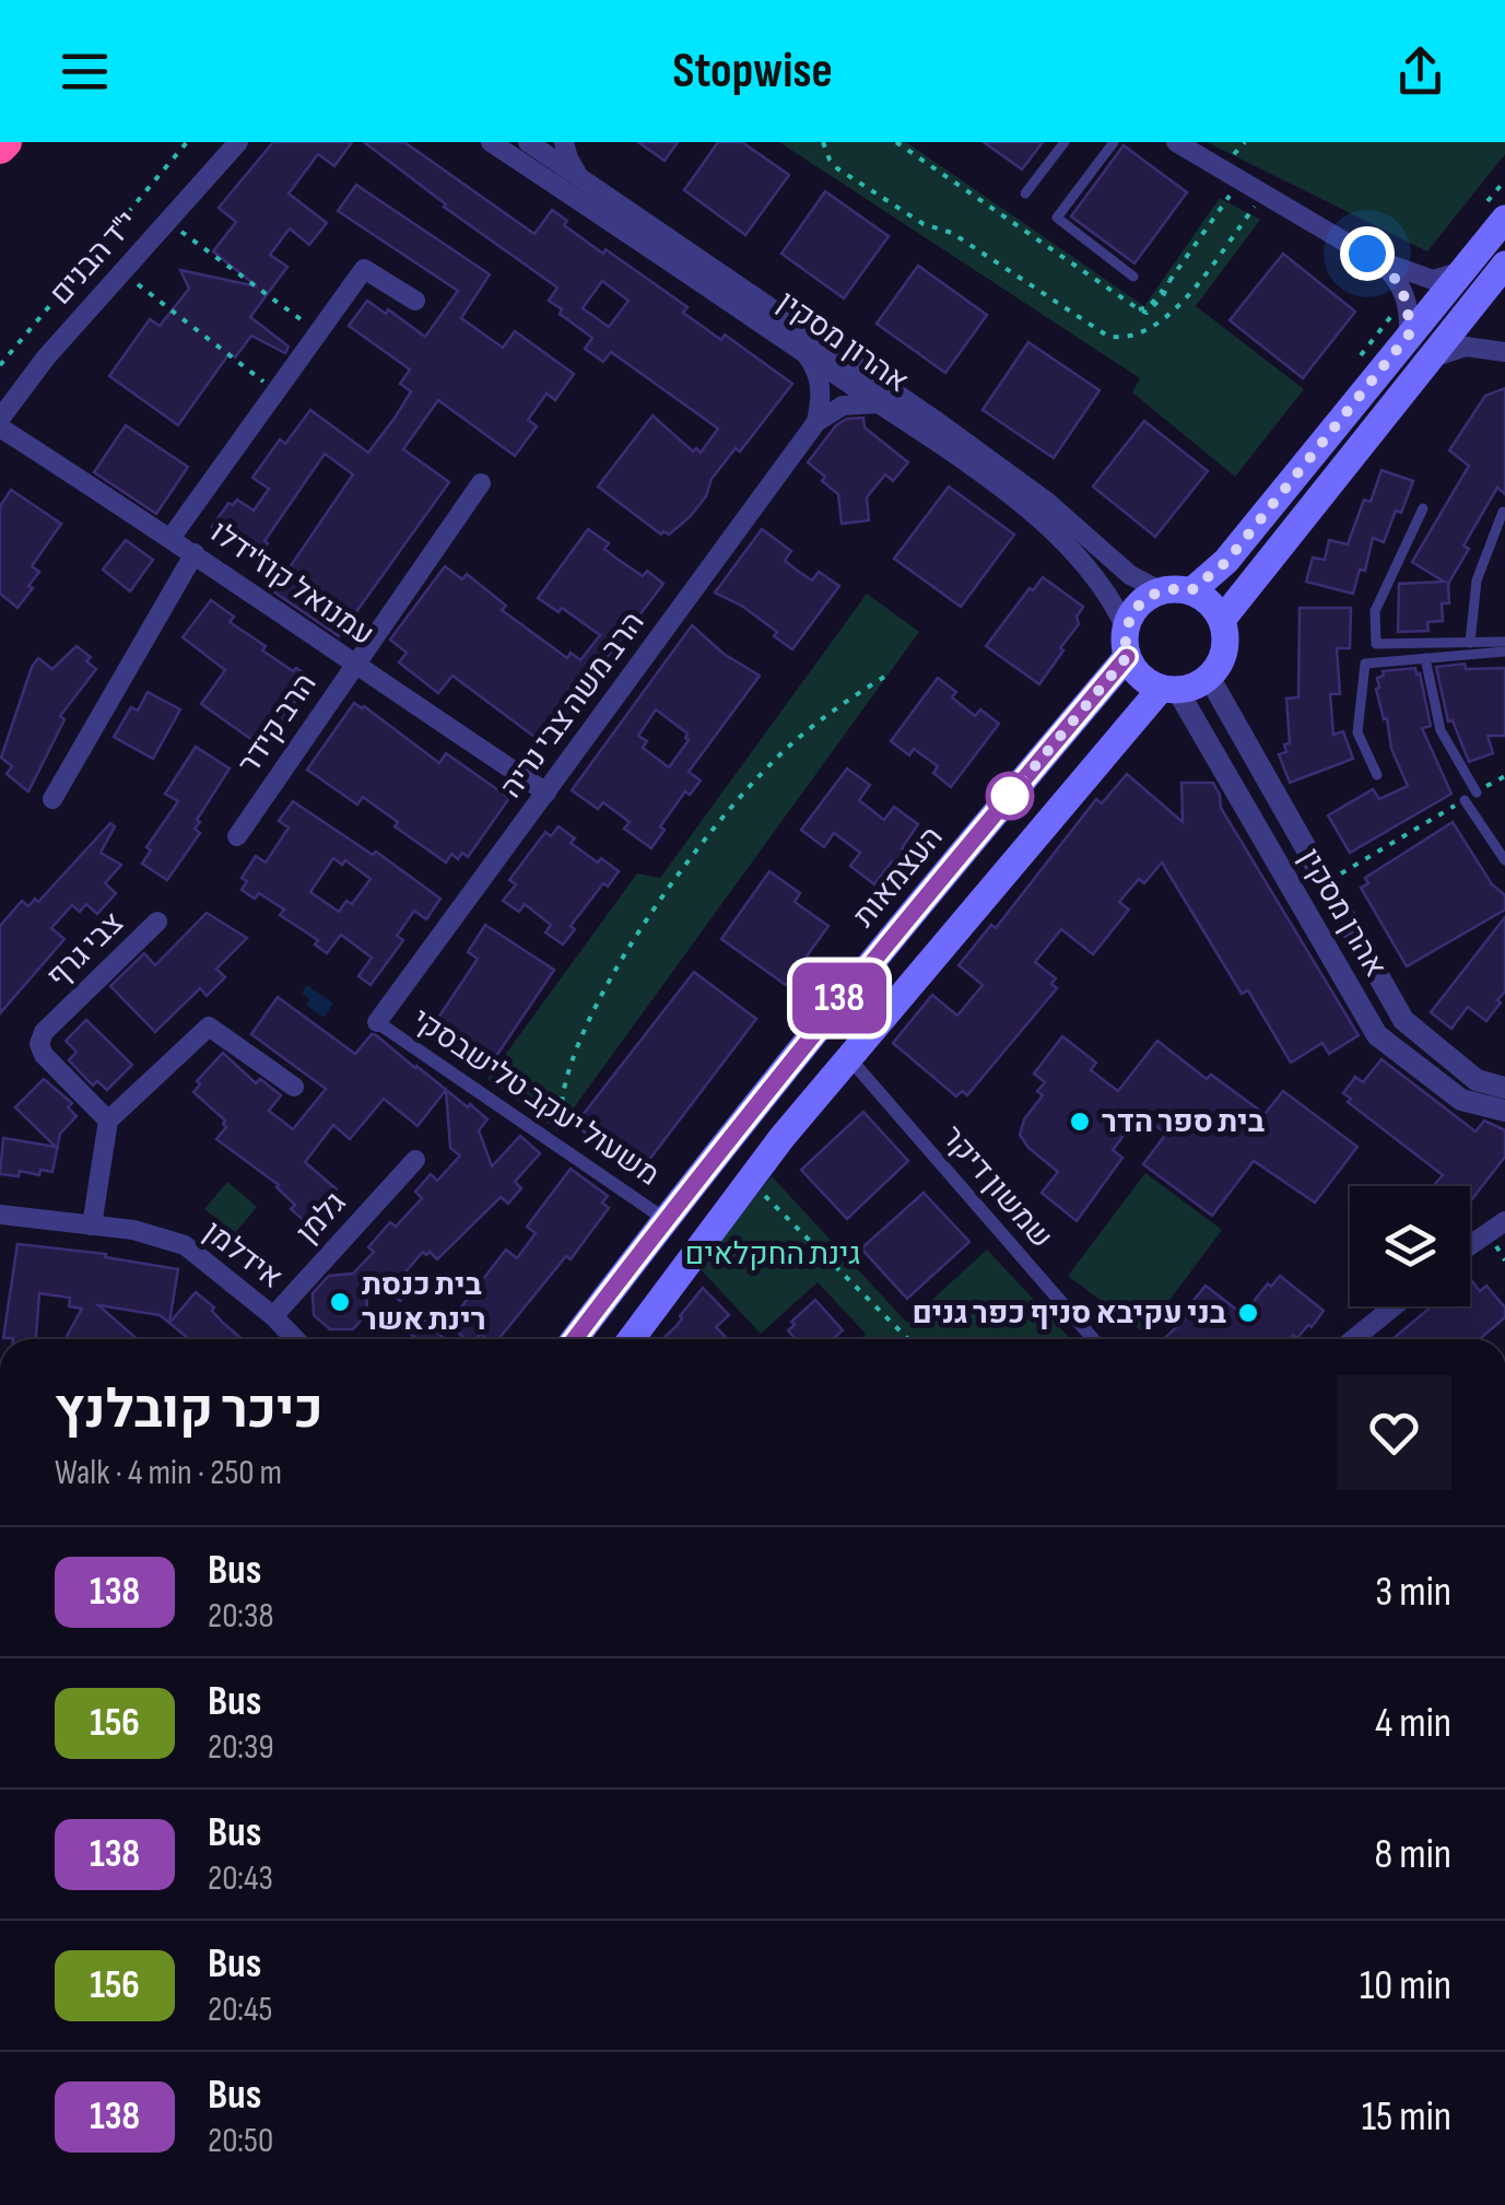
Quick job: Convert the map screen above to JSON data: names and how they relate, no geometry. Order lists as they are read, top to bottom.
{
  "streets": {
    "main road": ["העצמאות"],
    "street": [
      "י\"ד הבנים",
      "אהרון מסקין",
      "עמנואל קוז'ידלו",
      "הרב משה צבי נריה",
      "הרב קידר",
      "אהרן מסקין",
      "צבי גרף",
      "משעול יעקב טלישבסקי",
      "שמשון דיקר",
      "גלמן",
      "אידלמן"
    ]
  },
  "crossings": [
    ["אהרון מסקין", "העצמאות"],
    ["אהרון מסקין", "אהרן מסקין"],
    ["עמנואל קוז'ידלו", "הרב משה צבי נריה"],
    ["עמנואל קוז'ידלו", "הרב קידר"],
    ["הרב משה צבי נריה", "משעול יעקב טלישבסקי"],
    ["העצמאות", "אהרן מסקין"],
    ["העצמאות", "משעול יעקב טלישבסקי"],
    ["גלמן", "אידלמן"]
  ],
  "parks": ["גינת החקלאים"],
  "places": ["בית ספר הדר", "בית כנסת רינת אשר", "בני עקיבא סניף כפר גנים"],
  "lines": ["bus line 138"],
  "page": {
    "header": "Stopwise",
    "on_map": "138",
    "heading": ["כיכר קובלנץ", "Walk · 4 min · 250 m"],
    "list": [
      {
        "mark": "138",
        "name": "Bus",
        "note": "20:38",
        "value": "3 min"
      },
      {
        "mark": "156",
        "name": "Bus",
        "note": "20:39",
        "value": "4 min"
      },
      {
        "mark": "138",
        "name": "Bus",
        "note": "20:43",
        "value": "8 min"
      },
      {
        "mark": "156",
        "name": "Bus",
        "note": "20:45",
        "value": "10 min"
      },
      {
        "mark": "138",
        "name": "Bus",
        "note": "20:50",
        "value": "15 min"
      }
    ]
  }
}
